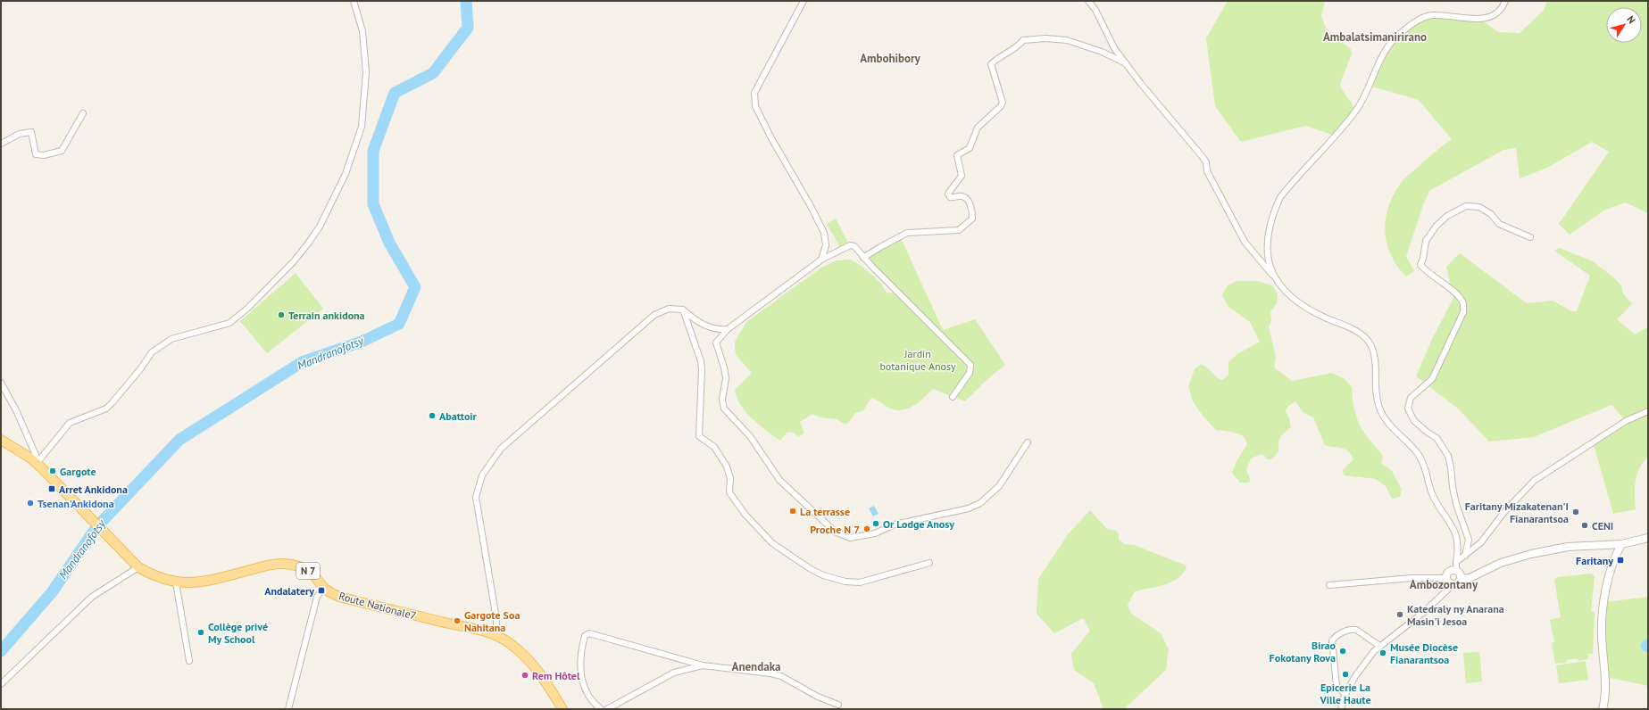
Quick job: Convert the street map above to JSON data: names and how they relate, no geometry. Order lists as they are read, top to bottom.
{
  "streets": {
    "main road": ["N 7", "Route Nationale7"]
  },
  "crossings": [
    ["N 7", "Route Nationale7"]
  ],
  "districts": [
    "Ambalatsimanirirano",
    "Ambohibory",
    "Ambozontany",
    "Anendaka"
  ],
  "water": ["Mandranofotsy"],
  "parks": ["Jardin botanique Anosy"],
  "places": {
    "other": [
      "Terrain ankidona",
      "Abattoir",
      "Gargote",
      "Tsenan'Ankidona",
      "La terrasse",
      "Faritany Mizakatenan'I Fianarantsoa",
      "Or Lodge Anosy",
      "CENI",
      "Proche N 7",
      "Katedraly ny Anarana Masin'i Jesoa",
      "Gargote Soa Nahitana",
      "Collège privé My School",
      "Birao Fokotany Rova",
      "Musée Diocèse Fianarantsoa",
      "Epicerie La Ville Haute",
      "Rem Hôtel"
    ],
    "transit": ["Arret Ankidona", "Faritany", "Andalatery"]
  },
  "north": "top right"
}
